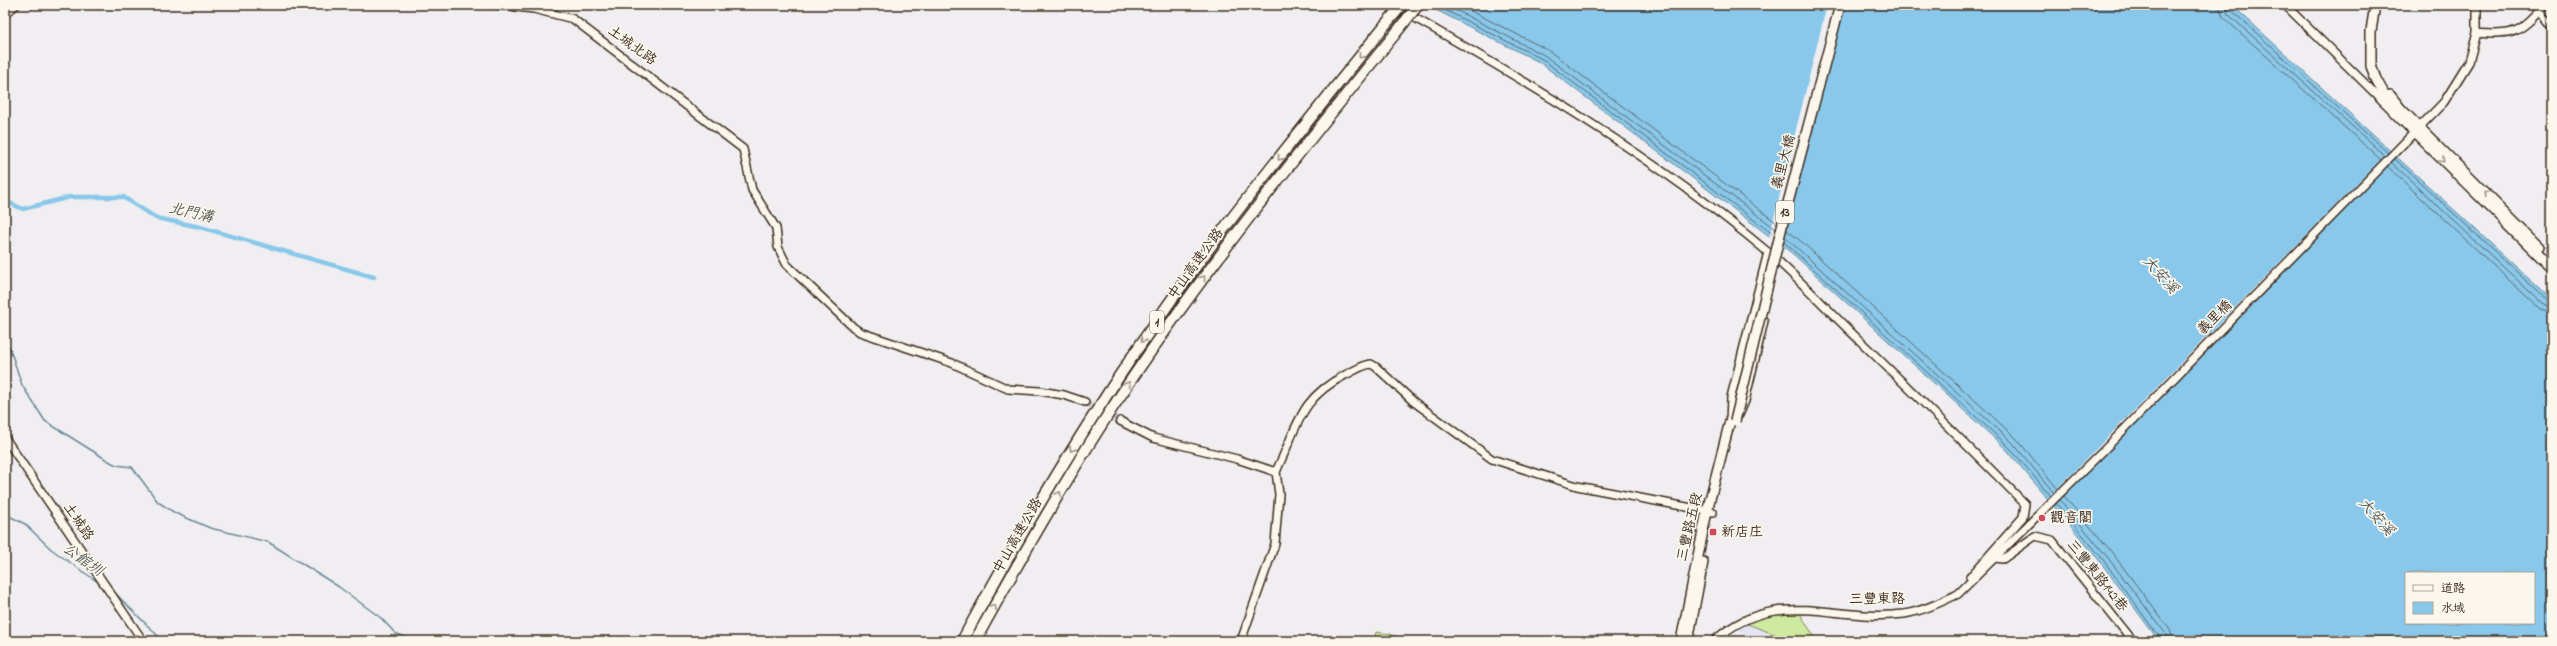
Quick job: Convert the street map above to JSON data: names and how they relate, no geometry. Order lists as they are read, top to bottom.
{
  "streets": {
    "highway": ["中山高速公路", "1"],
    "main road": ["義里大橋", "13", "三豐路五段"],
    "street": [
      "土城北路",
      "義里橋",
      "土城路",
      "三豐東路142巷",
      "三豐東路"
    ]
  },
  "crossings": [
    ["義里大橋", "三豐路五段"],
    ["義里橋", "三豐東路"],
    ["三豐東路142巷", "三豐東路"]
  ],
  "water": ["北門溝", "大安溪", "公館圳"],
  "places": {
    "other": ["觀音閣"],
    "transit": ["新店庄"]
  },
  "legend": ["道路", "水域"]
}
